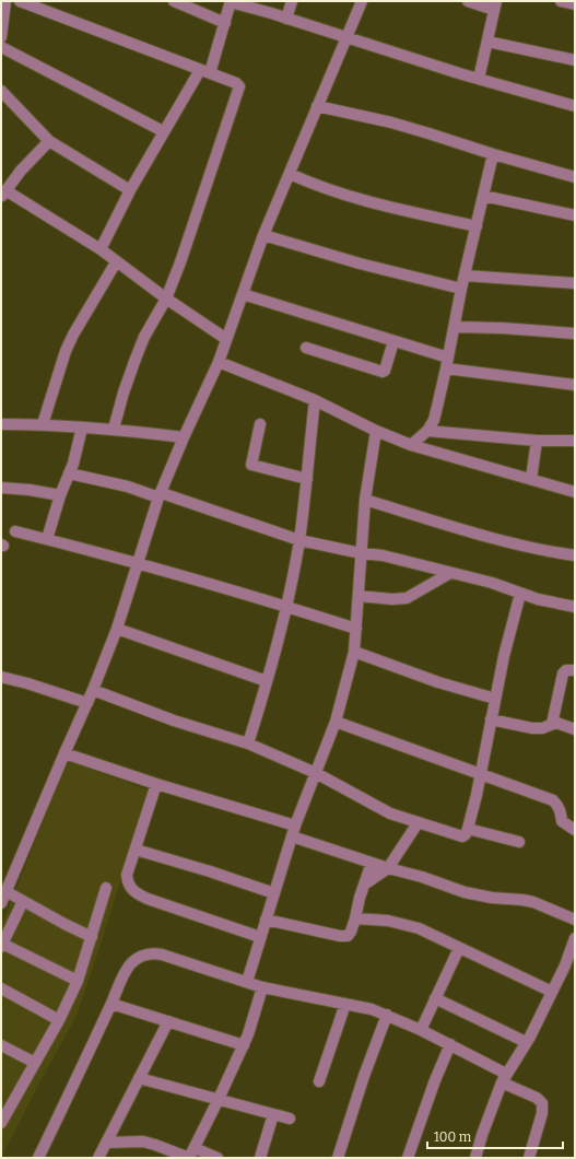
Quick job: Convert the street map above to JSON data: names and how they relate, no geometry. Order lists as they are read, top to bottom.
{
  "scale_bar": "100 m"
}
